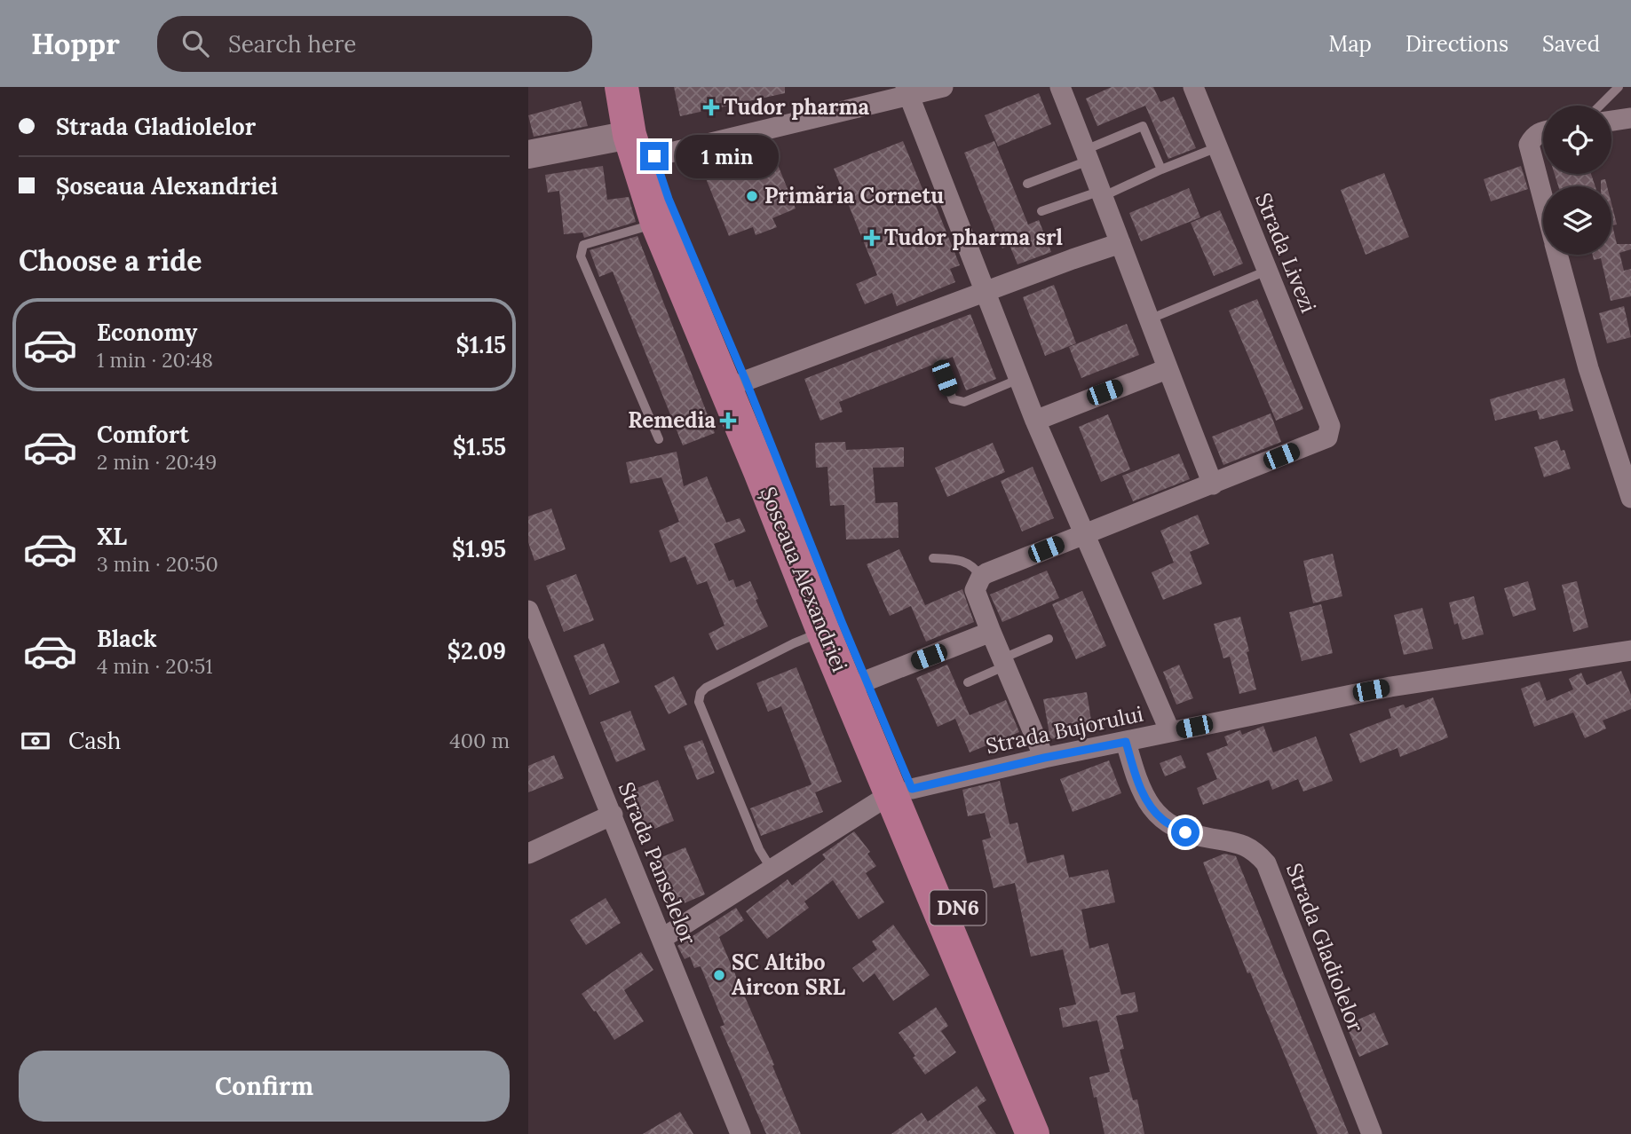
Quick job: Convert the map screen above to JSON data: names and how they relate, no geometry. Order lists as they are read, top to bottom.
{
  "streets": {
    "highway": ["Șoseaua Alexandriei", "DN6"],
    "street": [
      "Strada Livezi",
      "Strada Bujorului",
      "Strada Panselelor",
      "Strada Gladiolelor"
    ]
  },
  "crossings": [
    ["Șoseaua Alexandriei", "Strada Bujorului"],
    ["Strada Bujorului", "Strada Panselelor"],
    ["Strada Bujorului", "Strada Gladiolelor"]
  ],
  "places": {
    "health": ["Tudor pharma", "Tudor pharma srl", "Remedia"],
    "other": ["Primăria Cornetu", "SC Altibo Aircon SRL"]
  },
  "page": {
    "header": "Hoppr",
    "search": "Search here",
    "nav": ["Map", "Directions", "Saved"],
    "banner": ["Strada Gladiolelor", "Șoseaua Alexandriei"],
    "bubble": "1 min",
    "heading": "Choose a ride",
    "list": [
      {
        "name": "Economy",
        "note": "1 min · 20:48",
        "value": "$1.15"
      },
      {
        "name": "Comfort",
        "note": "2 min · 20:49",
        "value": "$1.55"
      },
      {
        "name": "XL",
        "note": "3 min · 20:50",
        "value": "$1.95"
      },
      {
        "name": "Black",
        "note": "4 min · 20:51",
        "value": "$2.09"
      }
    ],
    "pay": ["Cash", "400 m"],
    "buttons": "Confirm"
  }
}
